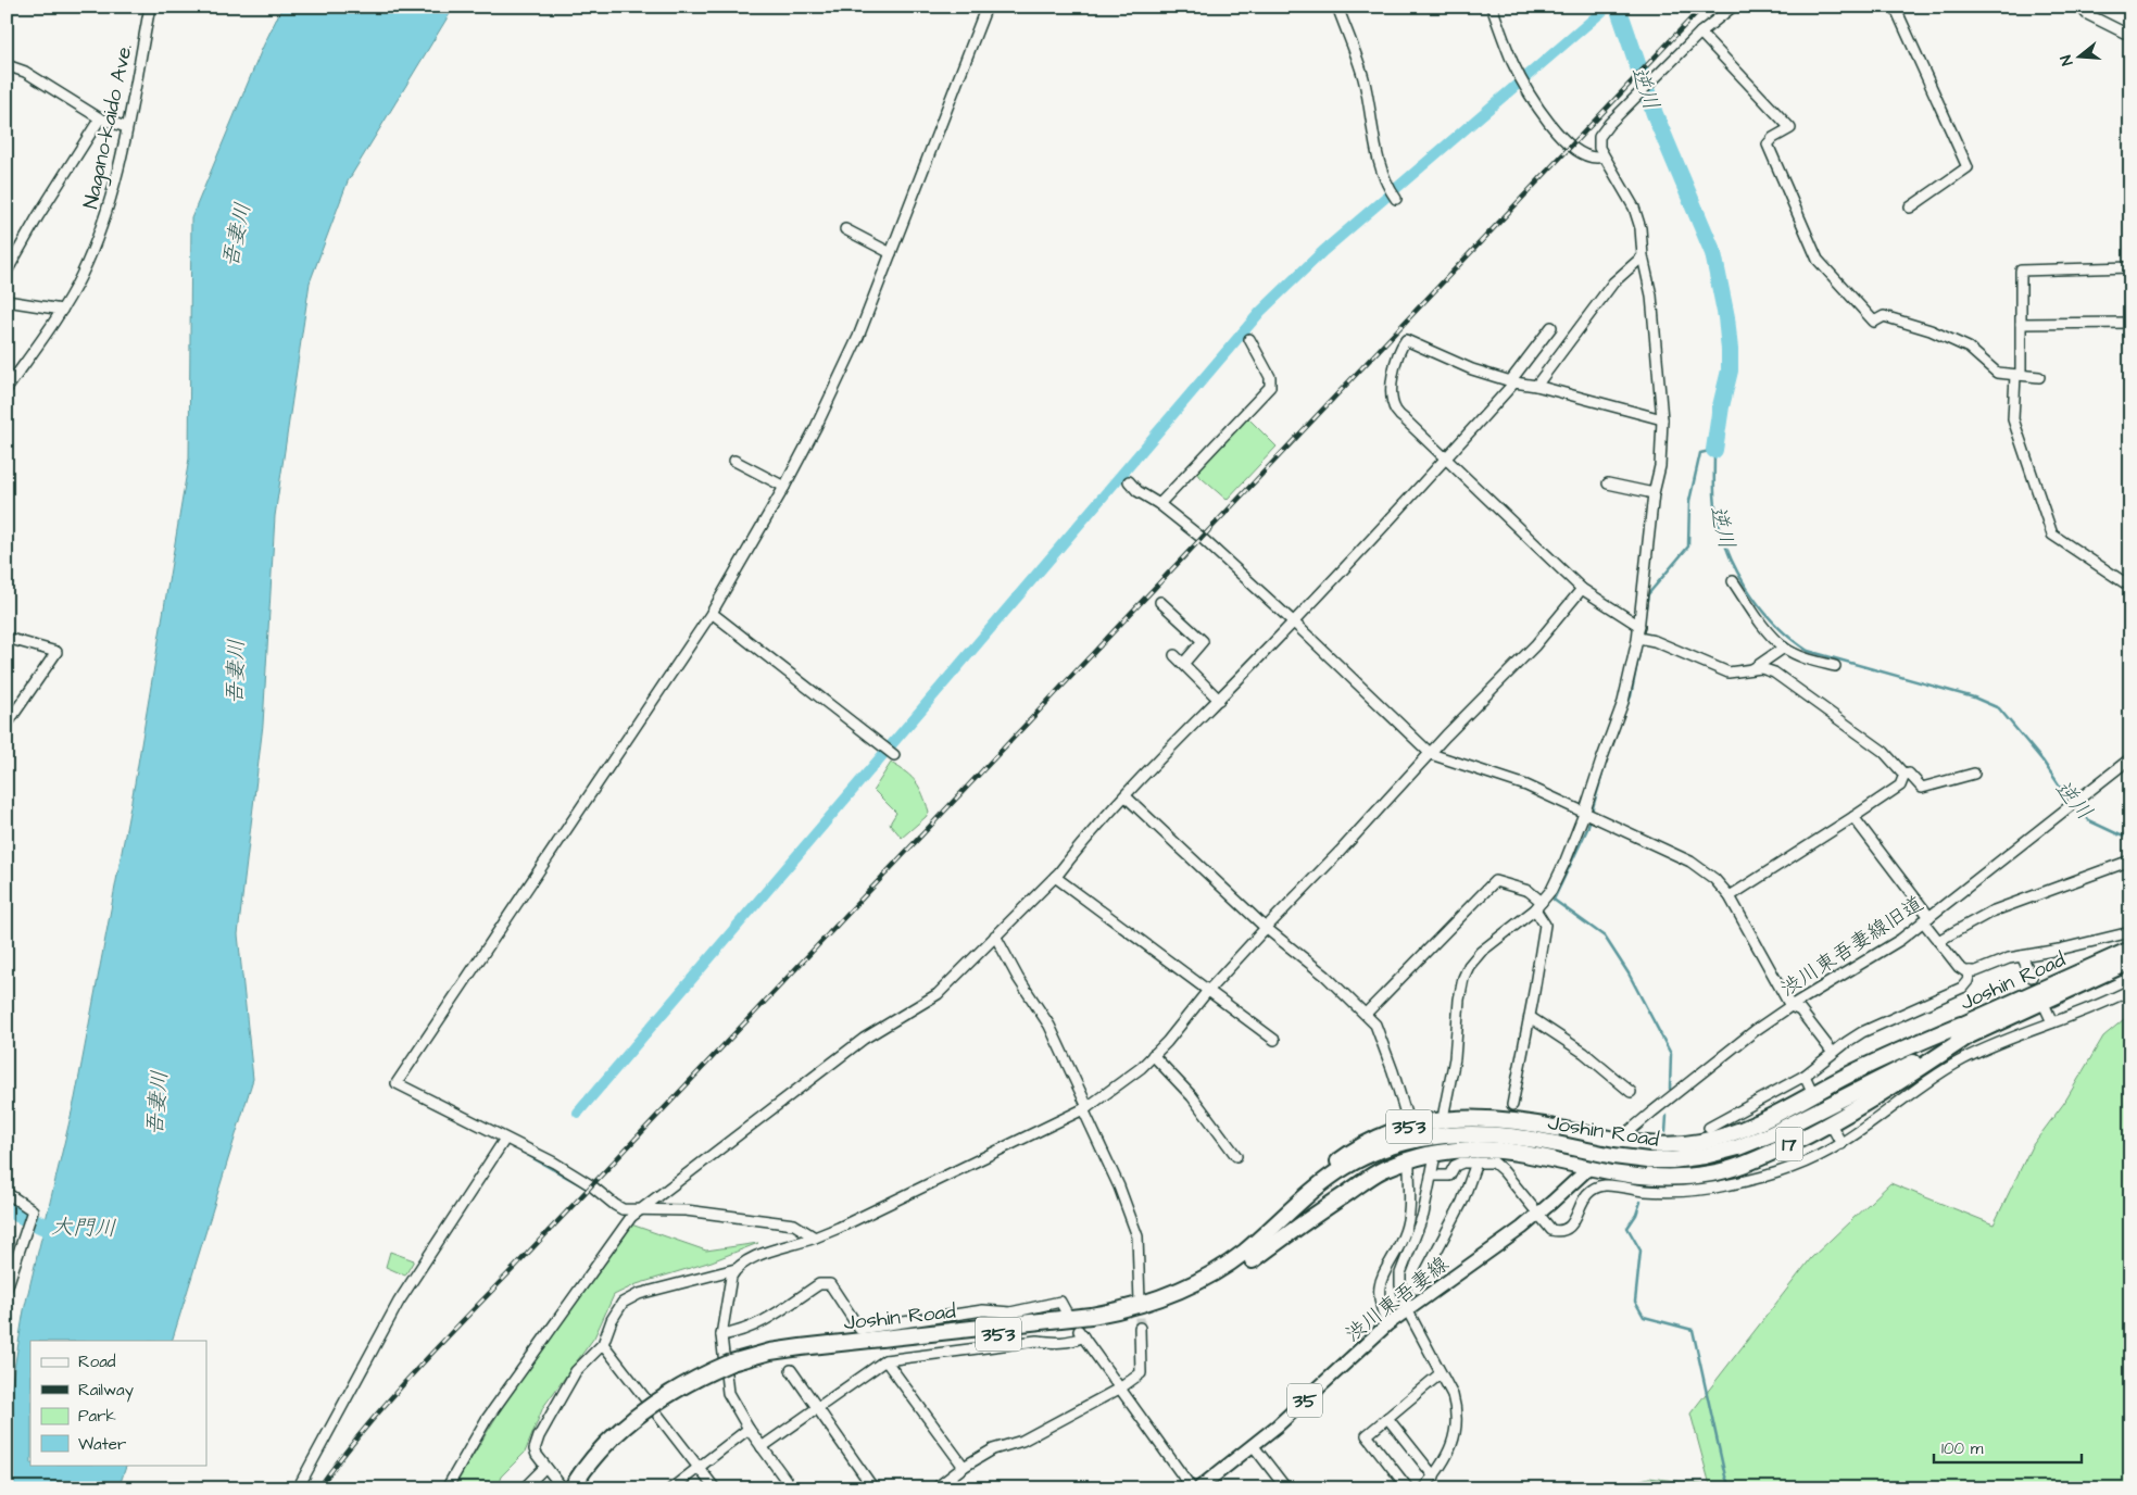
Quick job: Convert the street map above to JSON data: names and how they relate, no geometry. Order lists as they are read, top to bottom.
{
  "streets": {
    "highway": ["Joshin Road", "353", "17"],
    "main road": ["渋川東吾妻線", "35"],
    "street": ["Nagano-kaido Ave.", "渋川東吾妻線旧道"]
  },
  "crossings": [
    ["渋川東吾妻線旧道", "353"],
    ["渋川東吾妻線旧道", "17"],
    ["渋川東吾妻線旧道", "渋川東吾妻線"],
    ["Joshin Road", "353"],
    ["Joshin Road", "17"],
    ["353", "17"],
    ["353", "渋川東吾妻線"],
    ["17", "渋川東吾妻線"]
  ],
  "water": ["逆川", "吾妻川", "大門川"],
  "legend": [
    "Road",
    "Railway",
    "Park",
    "Water"
  ],
  "scale_bar": "100 m",
  "north": "left"
}
